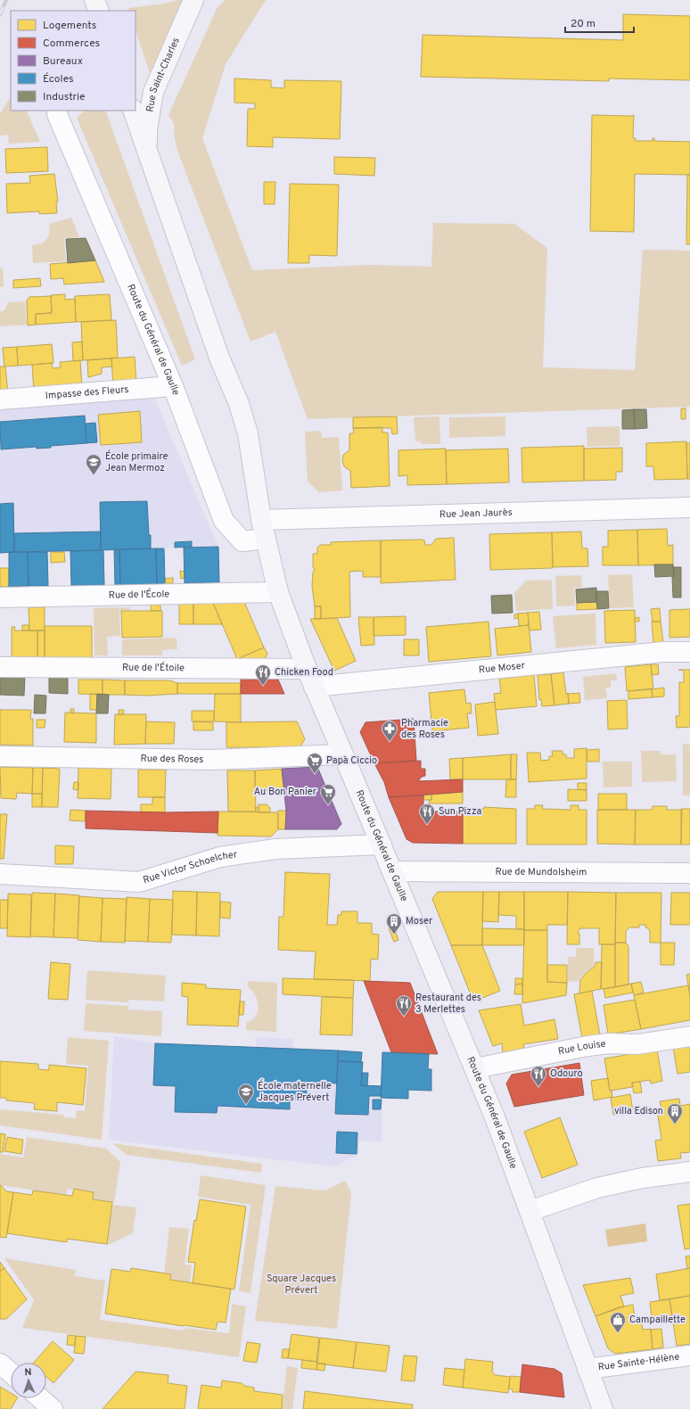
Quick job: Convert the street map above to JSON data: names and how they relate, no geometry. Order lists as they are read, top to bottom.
{
  "streets": {
    "main road": ["Rue Saint-Charles", "Route du Général de Gaulle"],
    "street": [
      "Impasse des Fleurs",
      "Rue Jean Jaurès",
      "Rue de l'École",
      "Rue de l'Étoile",
      "Rue Moser",
      "Rue des Roses",
      "Rue Victor Schoelcher",
      "Rue de Mundolsheim",
      "Rue Louise",
      "Rue Sainte-Hélène"
    ]
  },
  "crossings": [
    ["Rue Saint-Charles", "Route du Général de Gaulle"],
    ["Route du Général de Gaulle", "Impasse des Fleurs"],
    ["Route du Général de Gaulle", "Rue Jean Jaurès"],
    ["Route du Général de Gaulle", "Rue de l'École"],
    ["Route du Général de Gaulle", "Rue de l'Étoile"],
    ["Route du Général de Gaulle", "Rue Moser"],
    ["Route du Général de Gaulle", "Rue des Roses"],
    ["Route du Général de Gaulle", "Rue Victor Schoelcher"],
    ["Route du Général de Gaulle", "Rue de Mundolsheim"],
    ["Route du Général de Gaulle", "Rue Louise"],
    ["Route du Général de Gaulle", "Rue Sainte-Hélène"]
  ],
  "parks": ["Square Jacques Prévert"],
  "places": {
    "school or university": ["École primaire Jean Mermoz", "École maternelle Jacques Prévert"],
    "restaurant": [
      "Chicken Food",
      "Sun Pizza",
      "Restaurant des 3 Merlettes",
      "Odouro"
    ],
    "pharmacy": ["Pharmacie des Roses"],
    "supermarket": ["Papà Ciccio", "Au Bon Panier"],
    "building": ["Moser", "villa Edison"],
    "shop": ["Campaillette"]
  },
  "legend": [
    "Logements",
    "Commerces",
    "Bureaux",
    "Écoles",
    "Industrie"
  ],
  "scale_bar": "20 m",
  "north": "top"
}
